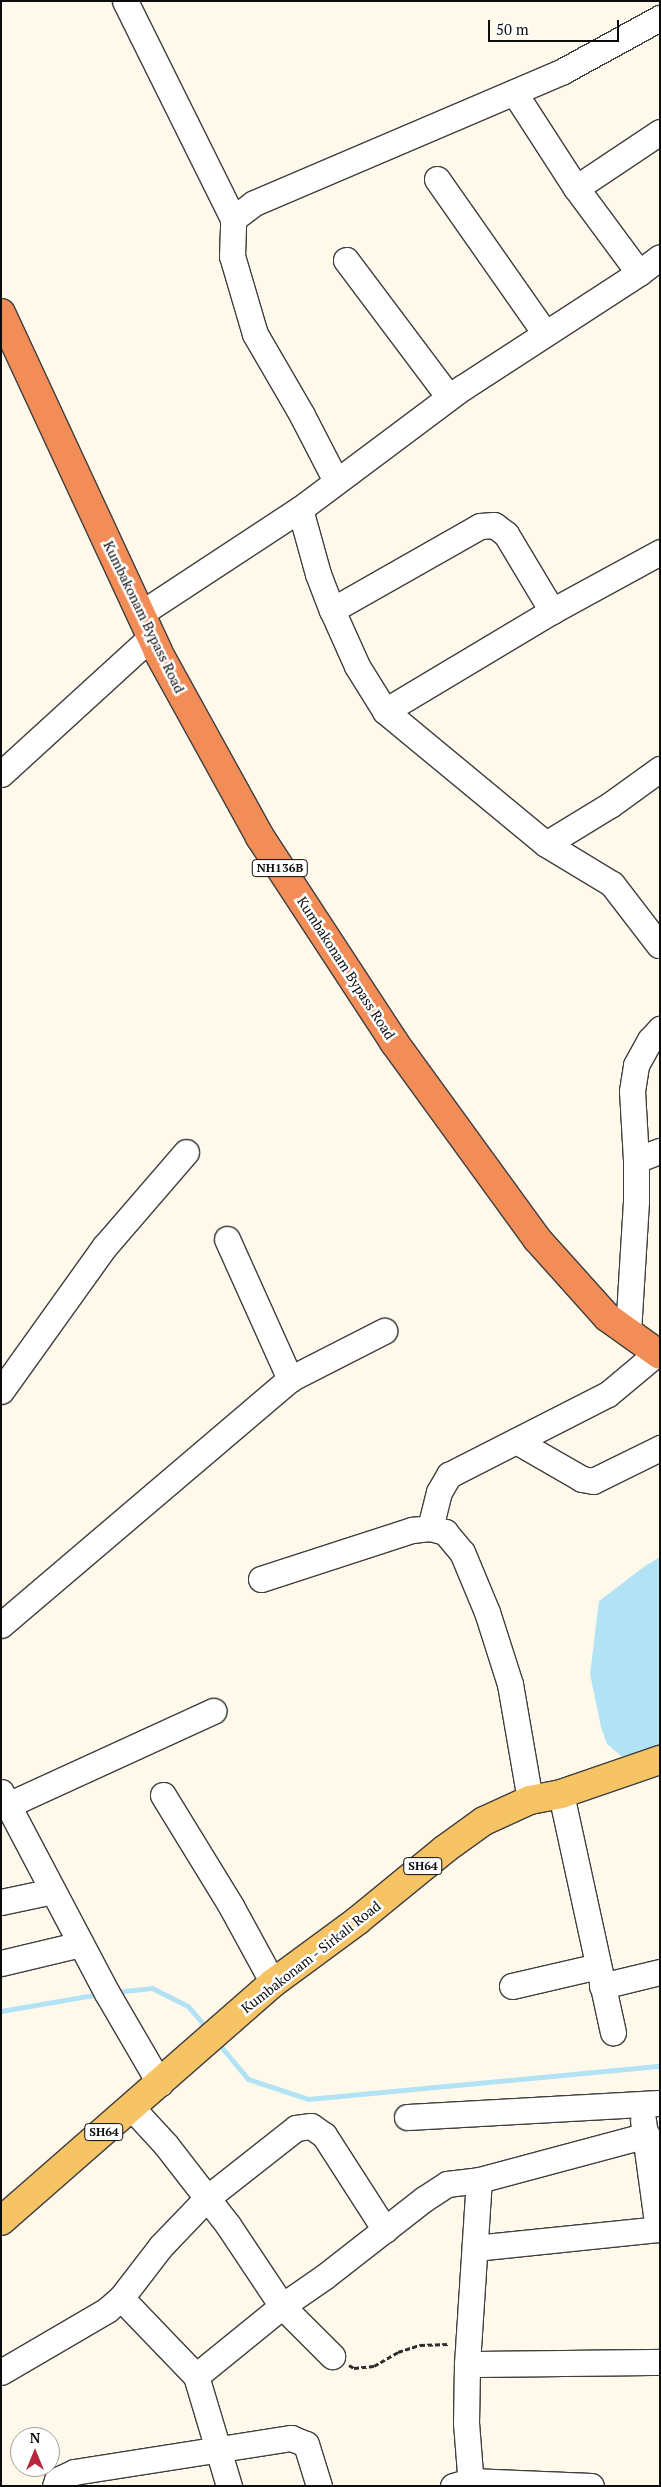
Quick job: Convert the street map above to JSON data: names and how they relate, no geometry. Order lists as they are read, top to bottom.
{
  "streets": {
    "highway": ["Kumbakonam Bypass Road", "NH136B"],
    "main road": ["SH64", "Kumbakonam - Sirkali Road"]
  },
  "scale_bar": "50 m",
  "north": "top"
}
